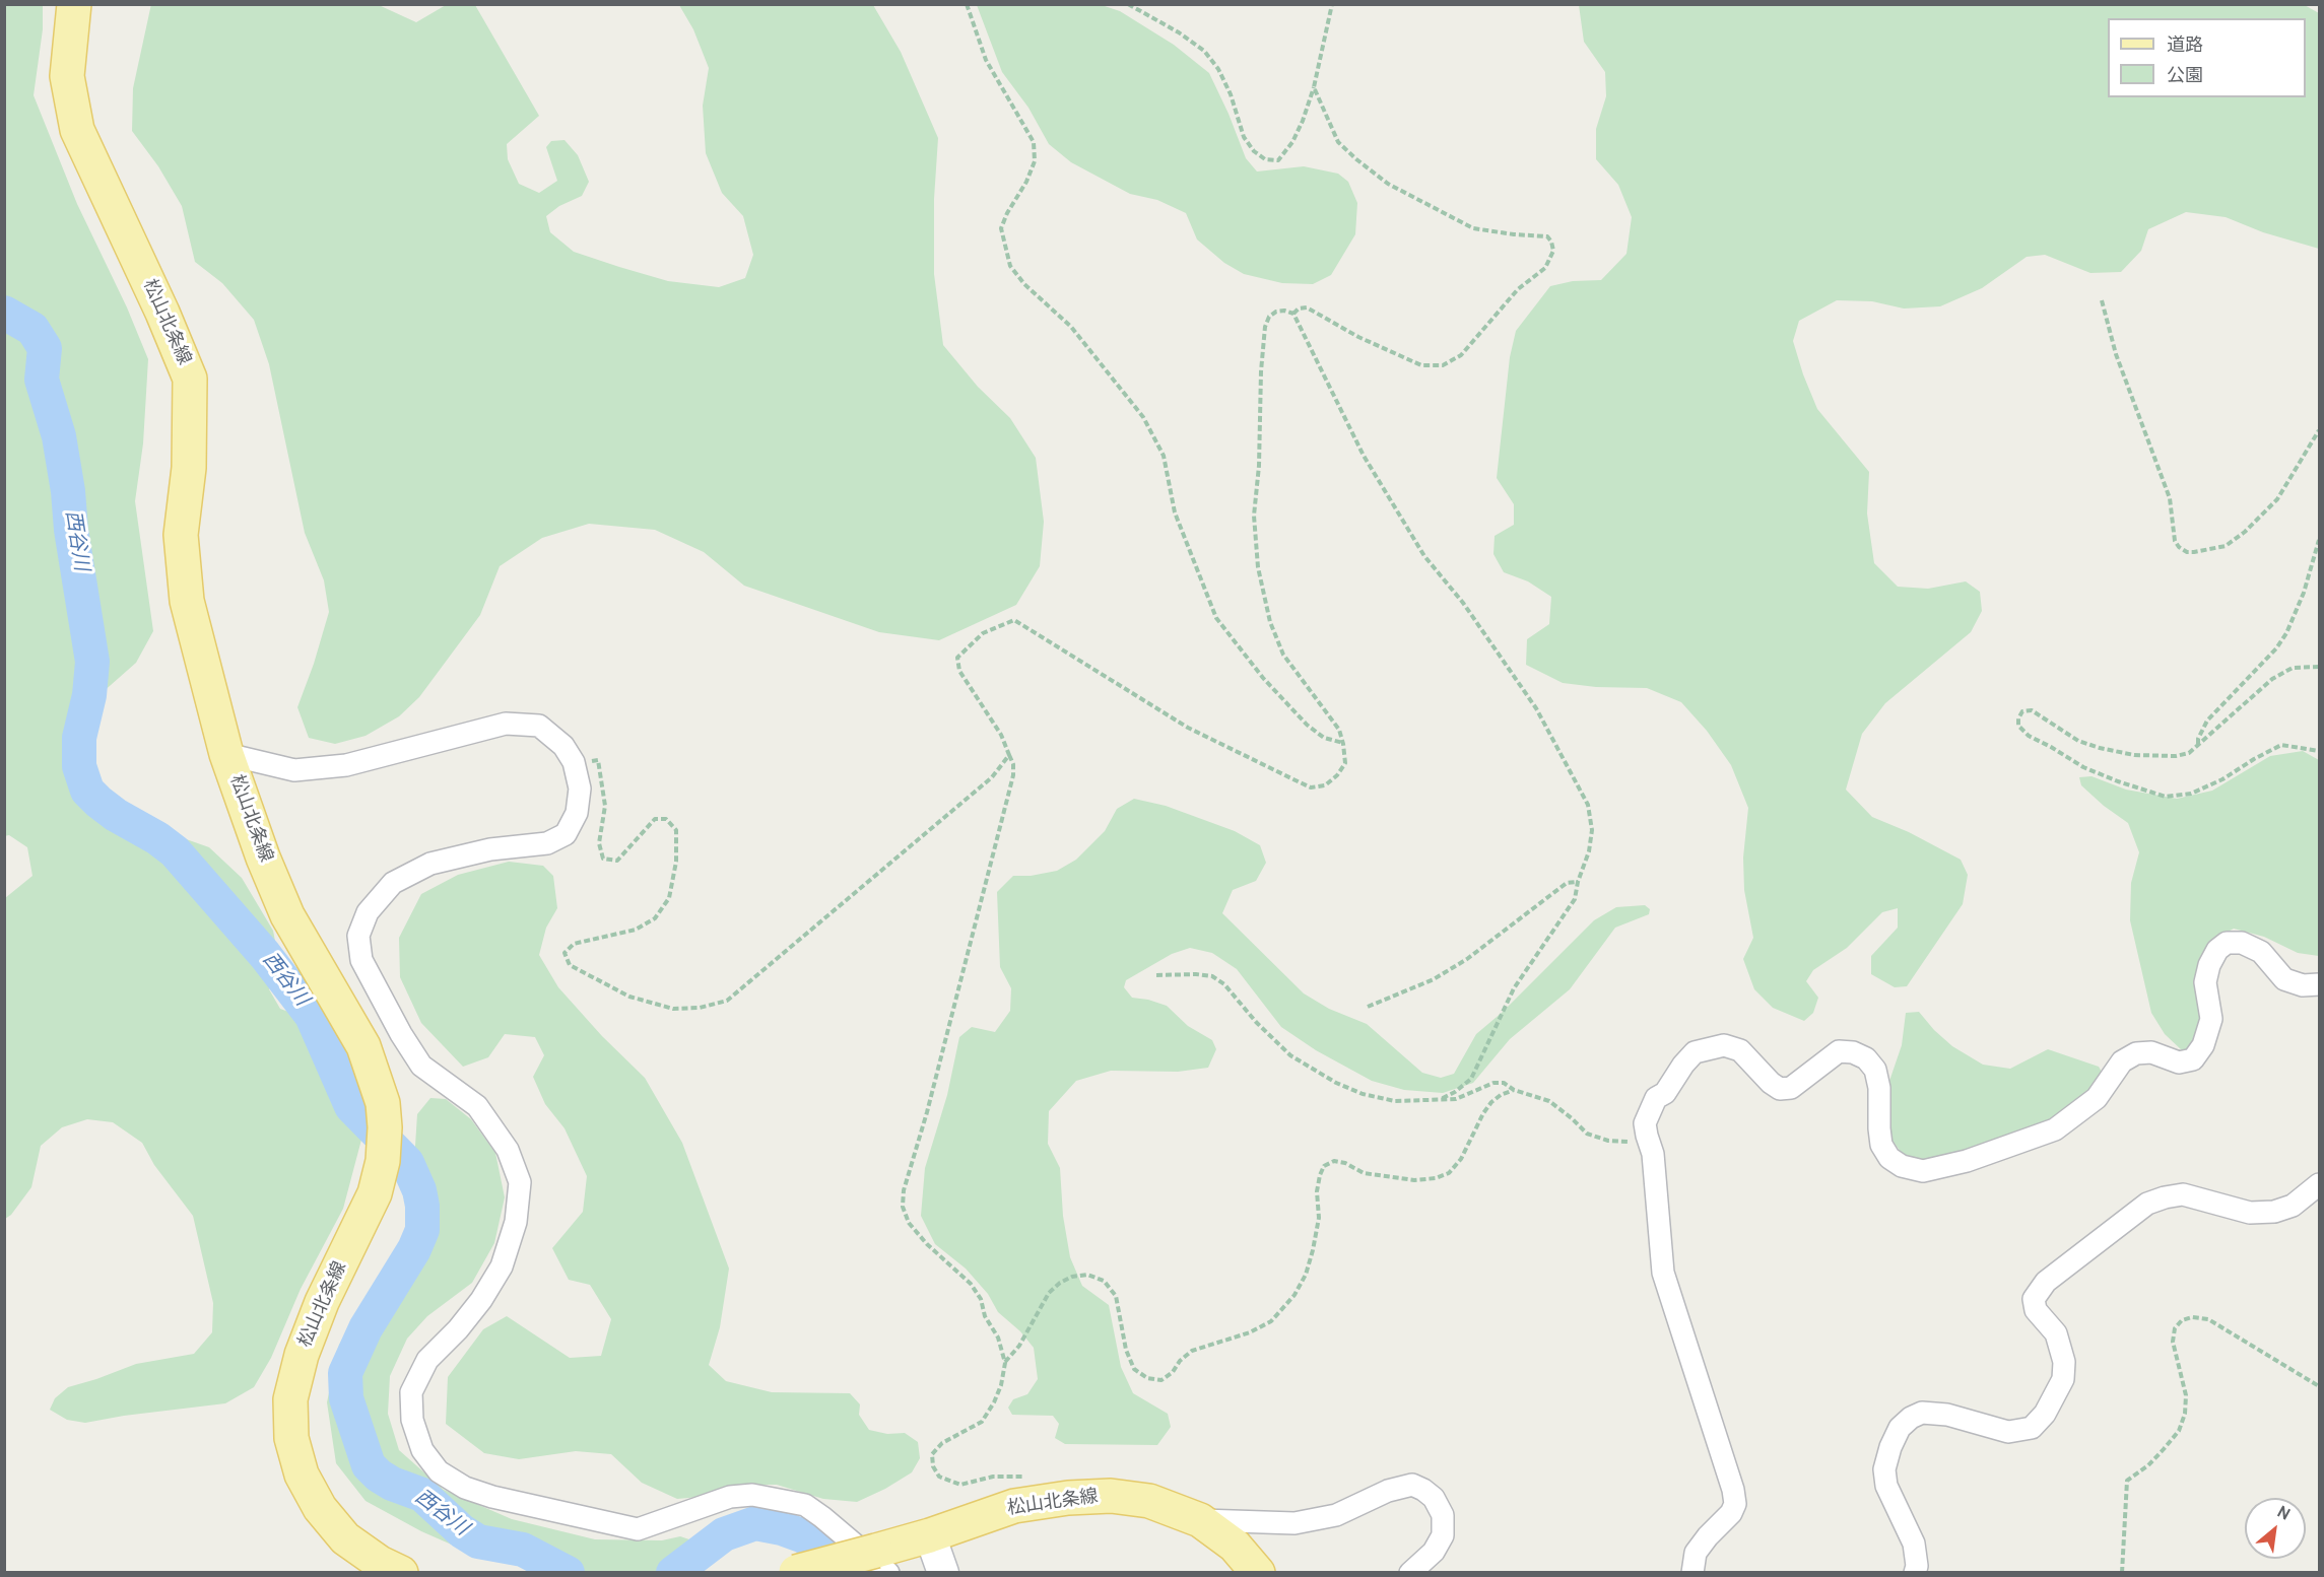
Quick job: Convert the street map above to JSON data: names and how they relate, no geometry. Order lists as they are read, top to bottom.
{
  "streets": {
    "main road": ["松山北条線"]
  },
  "water": ["西谷川"],
  "legend": ["道路", "公園"],
  "north": "top right"
}
